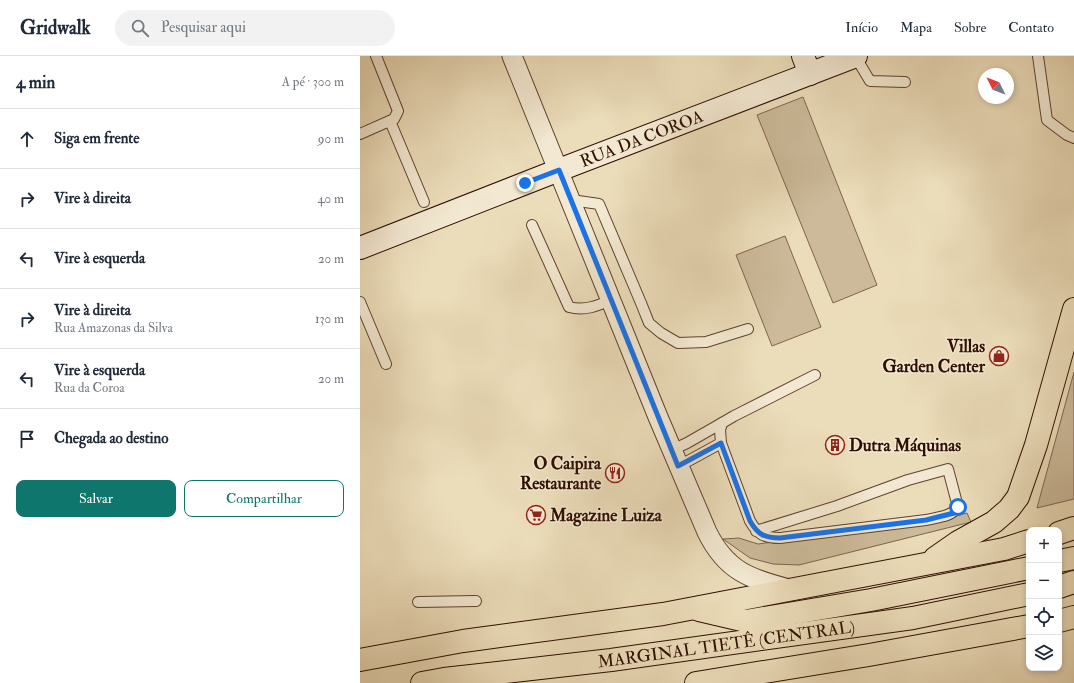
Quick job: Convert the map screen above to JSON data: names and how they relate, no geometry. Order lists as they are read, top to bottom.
{
  "streets": {
    "highway": ["MARGINAL TIETÊ (CENTRAL)"],
    "street": ["RUA DA COROA"]
  },
  "places": {
    "shop": ["Villas Garden Center"],
    "building": ["Dutra Máquinas"],
    "restaurant": ["O Caipira Restaurante"],
    "supermarket": ["Magazine Luiza"]
  },
  "north": "top left",
  "page": {
    "header": "Gridwalk",
    "search": "Pesquisar aqui",
    "nav": [
      "Início",
      "Mapa",
      "Sobre",
      "Contato"
    ],
    "heading": ["4 min", "A pé · 300 m"],
    "list": [
      ["Siga em frente", "90 m"],
      ["Vire à direita", "40 m"],
      ["Vire à esquerda", "20 m"],
      ["Vire à direita", "Rua Amazonas da Silva", "130 m"],
      ["Vire à esquerda", "Rua da Coroa", "20 m"],
      "Chegada ao destino"
    ],
    "buttons": ["Salvar", "Compartilhar"],
    "map_buttons": ["+", "−"]
  }
}
